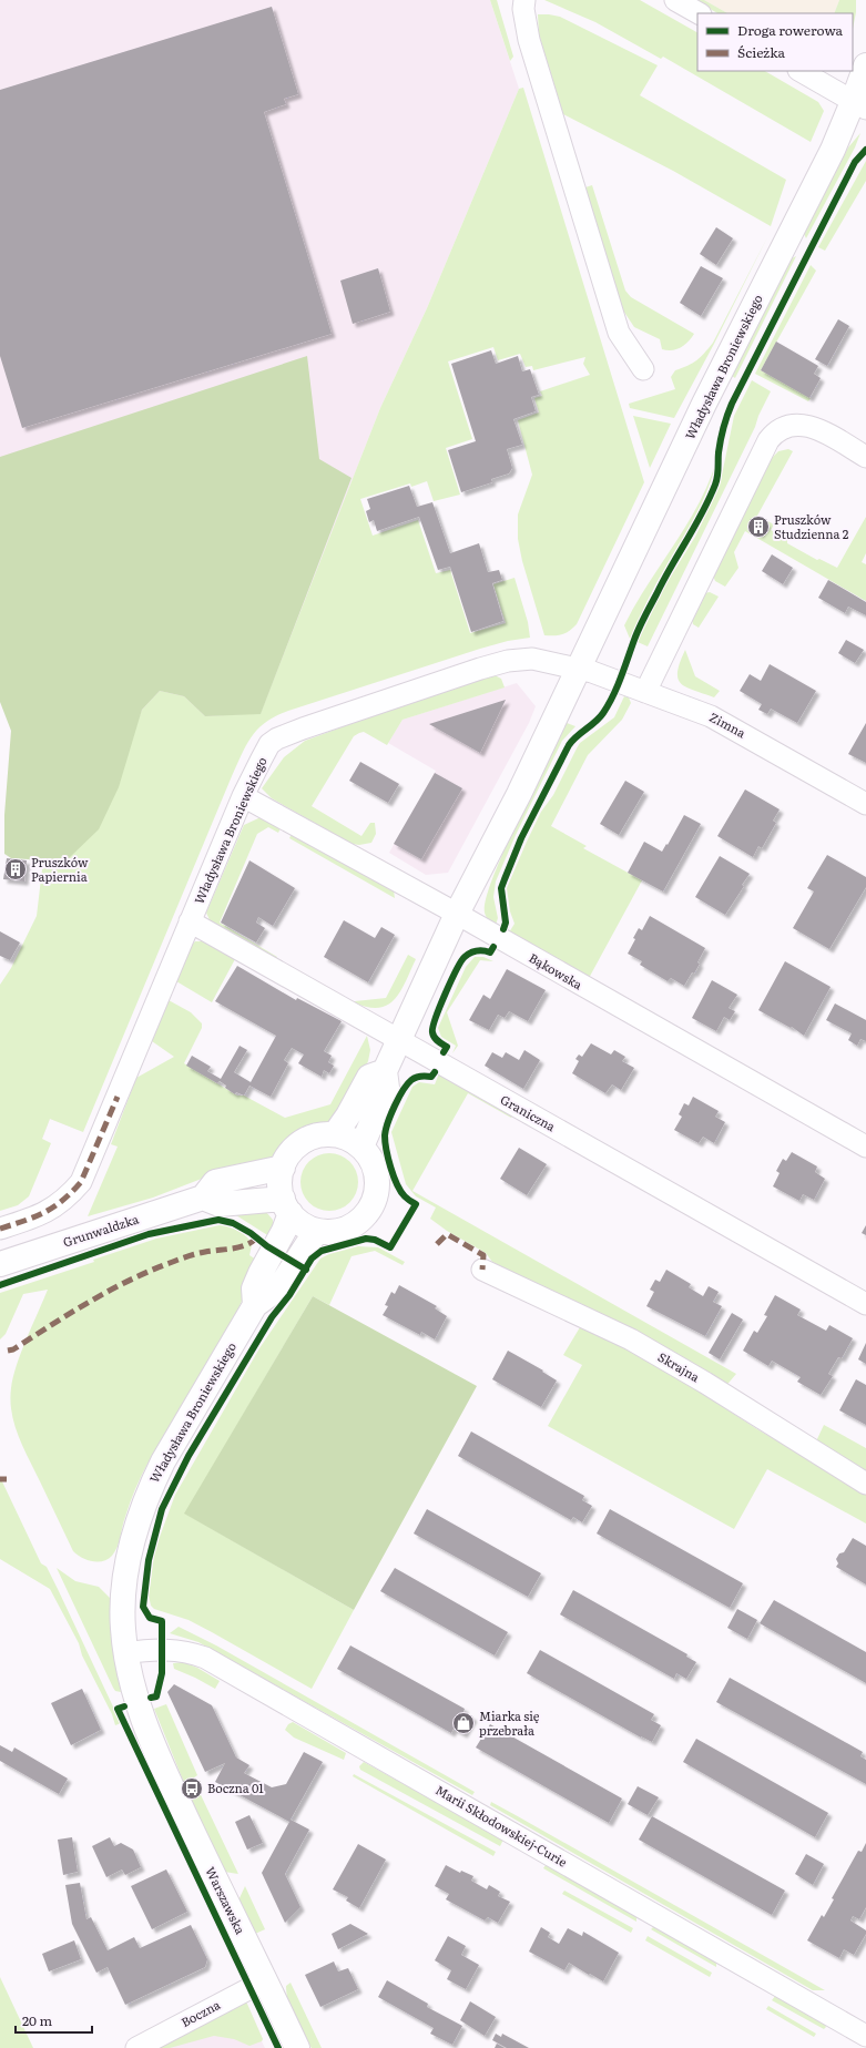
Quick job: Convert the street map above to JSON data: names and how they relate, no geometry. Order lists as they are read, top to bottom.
{
  "streets": {
    "street": [
      "Władysława Broniewskiego",
      "Zimna",
      "Bąkowska",
      "Graniczna",
      "Grunwaldzka",
      "Skrajna",
      "Marii Skłodowskiej-Curie",
      "Warszawska",
      "Boczna"
    ]
  },
  "crossings": [
    ["Władysława Broniewskiego", "Zimna"],
    ["Władysława Broniewskiego", "Bąkowska"],
    ["Władysława Broniewskiego", "Graniczna"],
    ["Władysława Broniewskiego", "Grunwaldzka"],
    ["Władysława Broniewskiego", "Marii Skłodowskiej-Curie"],
    ["Władysława Broniewskiego", "Warszawska"],
    ["Marii Skłodowskiej-Curie", "Warszawska"],
    ["Warszawska", "Boczna"]
  ],
  "places": {
    "building": ["Pruszków Studzienna 2", "Pruszków Papiernia"],
    "shop": ["Miarka się przebrała"],
    "bus stop": ["Boczna 01"]
  },
  "legend": ["Droga rowerowa", "Ścieżka"],
  "scale_bar": "20 m"
}
